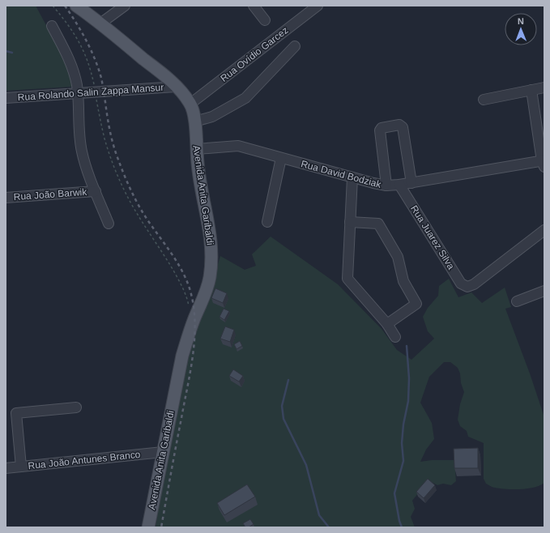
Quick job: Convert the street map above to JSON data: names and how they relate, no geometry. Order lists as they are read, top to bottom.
{
  "streets": {
    "main road": ["Avenida Anita Garibaldi"],
    "street": [
      "Rua Ovídio Garcez",
      "Rua Rolando Salin Zappa Mansur",
      "Rua David Bodziak",
      "Rua João Barwik",
      "Rua Juarez Silva",
      "Rua João Antunes Branco"
    ]
  },
  "crossings": [
    ["Rua Ovídio Garcez", "Avenida Anita Garibaldi"],
    ["Rua Rolando Salin Zappa Mansur", "Avenida Anita Garibaldi"],
    ["Rua David Bodziak", "Avenida Anita Garibaldi"],
    ["Rua David Bodziak", "Rua Juarez Silva"],
    ["Avenida Anita Garibaldi", "Rua João Antunes Branco"]
  ],
  "north": "top"
}
